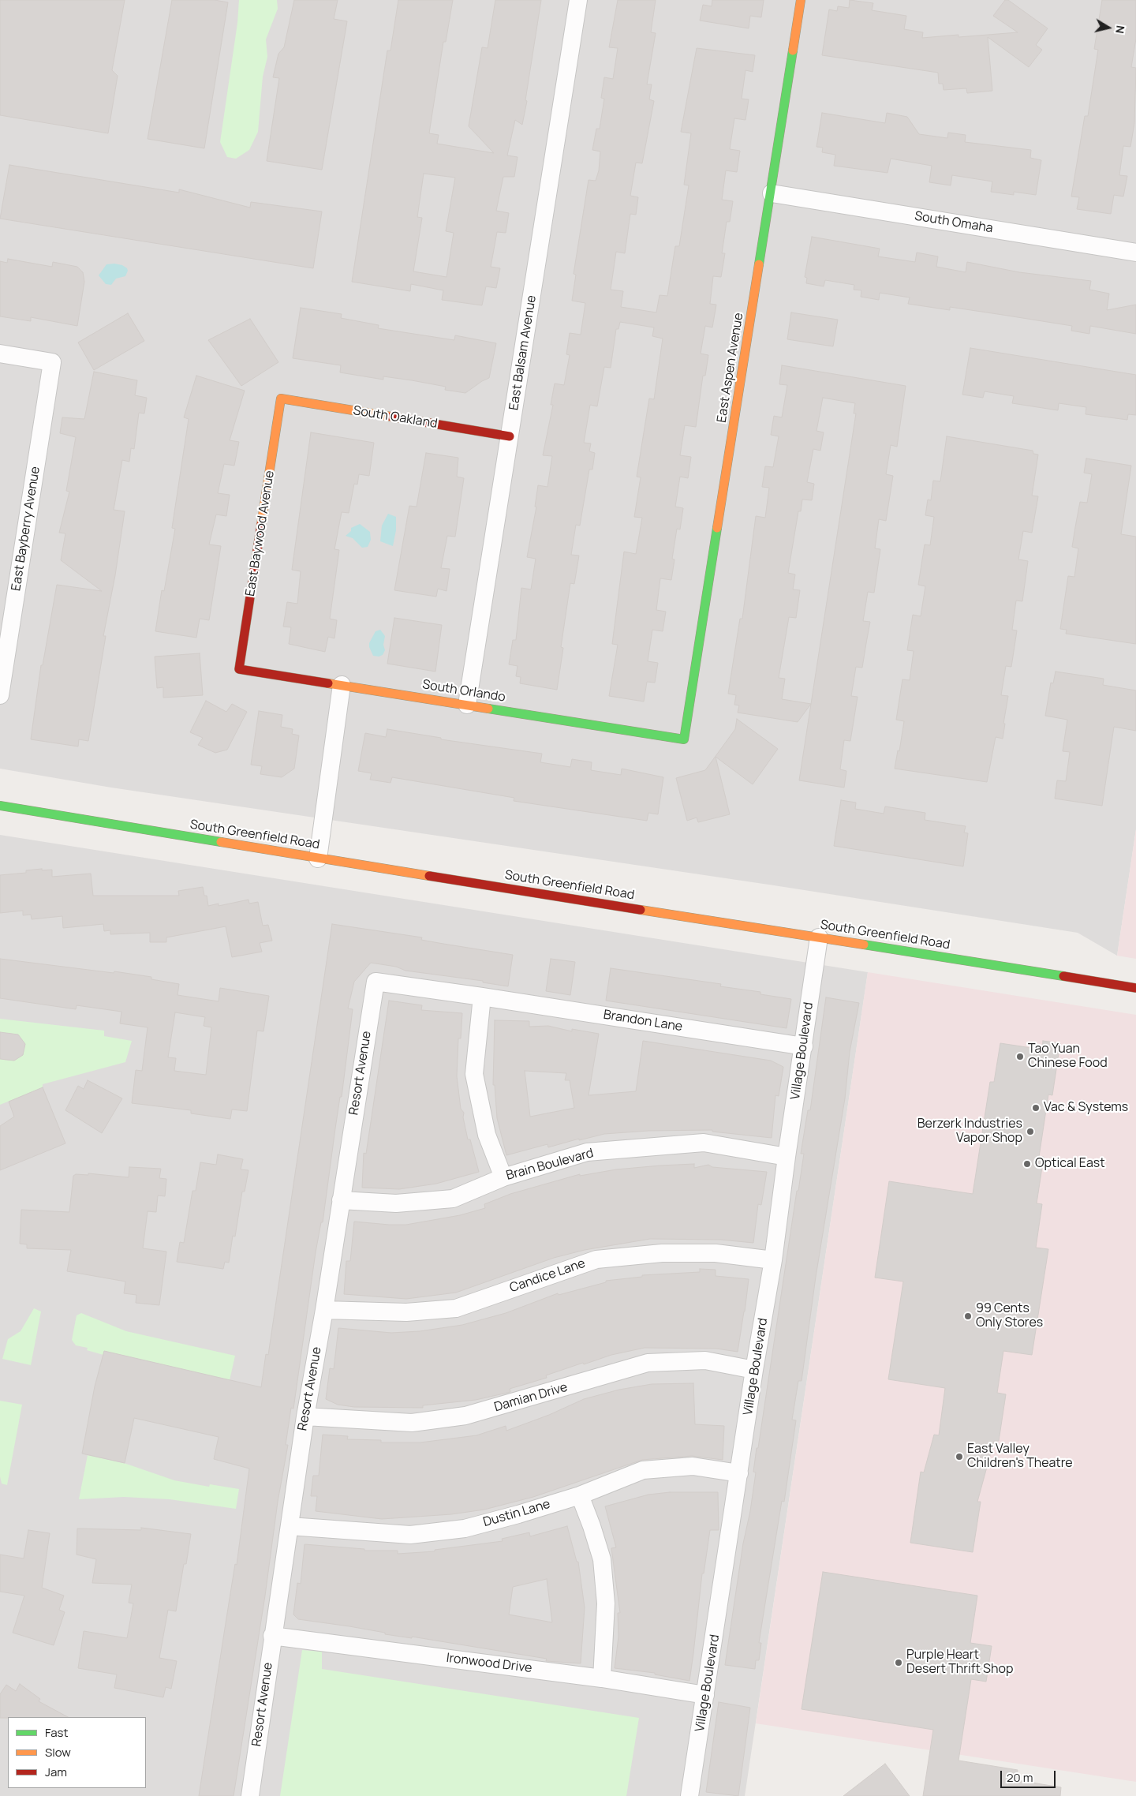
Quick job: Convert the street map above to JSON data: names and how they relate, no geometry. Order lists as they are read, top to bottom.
{
  "streets": {
    "street": [
      "South Omaha",
      "East Balsam Avenue",
      "East Aspen Avenue",
      "South Oakland",
      "East Bayberry Avenue",
      "East Baywood Avenue",
      "South Orlando",
      "South Greenfield Road",
      "Brandon Lane",
      "Village Boulevard",
      "Resort Avenue",
      "Brain Boulevard",
      "Candice Lane",
      "Damian Drive",
      "Dustin Lane",
      "Ironwood Drive"
    ]
  },
  "crossings": [
    ["South Omaha", "East Aspen Avenue"],
    ["East Balsam Avenue", "South Oakland"],
    ["East Balsam Avenue", "South Orlando"],
    ["East Aspen Avenue", "South Orlando"],
    ["South Oakland", "East Baywood Avenue"],
    ["East Baywood Avenue", "South Orlando"],
    ["South Greenfield Road", "Village Boulevard"],
    ["Brandon Lane", "Village Boulevard"],
    ["Brandon Lane", "Resort Avenue"],
    ["Village Boulevard", "Brain Boulevard"],
    ["Village Boulevard", "Candice Lane"],
    ["Village Boulevard", "Damian Drive"],
    ["Village Boulevard", "Dustin Lane"],
    ["Village Boulevard", "Ironwood Drive"],
    ["Resort Avenue", "Brain Boulevard"],
    ["Resort Avenue", "Candice Lane"],
    ["Resort Avenue", "Damian Drive"],
    ["Resort Avenue", "Dustin Lane"],
    ["Resort Avenue", "Ironwood Drive"]
  ],
  "places": [
    "Tao Yuan Chinese Food",
    "Vac & Systems",
    "Berzerk Industries Vapor Shop",
    "Optical East",
    "99 Cents Only Stores",
    "East Valley Children's Theatre",
    "Purple Heart Desert Thrift Shop"
  ],
  "legend": ["Fast", "Slow", "Jam"],
  "scale_bar": "20 m",
  "north": "right"
}
